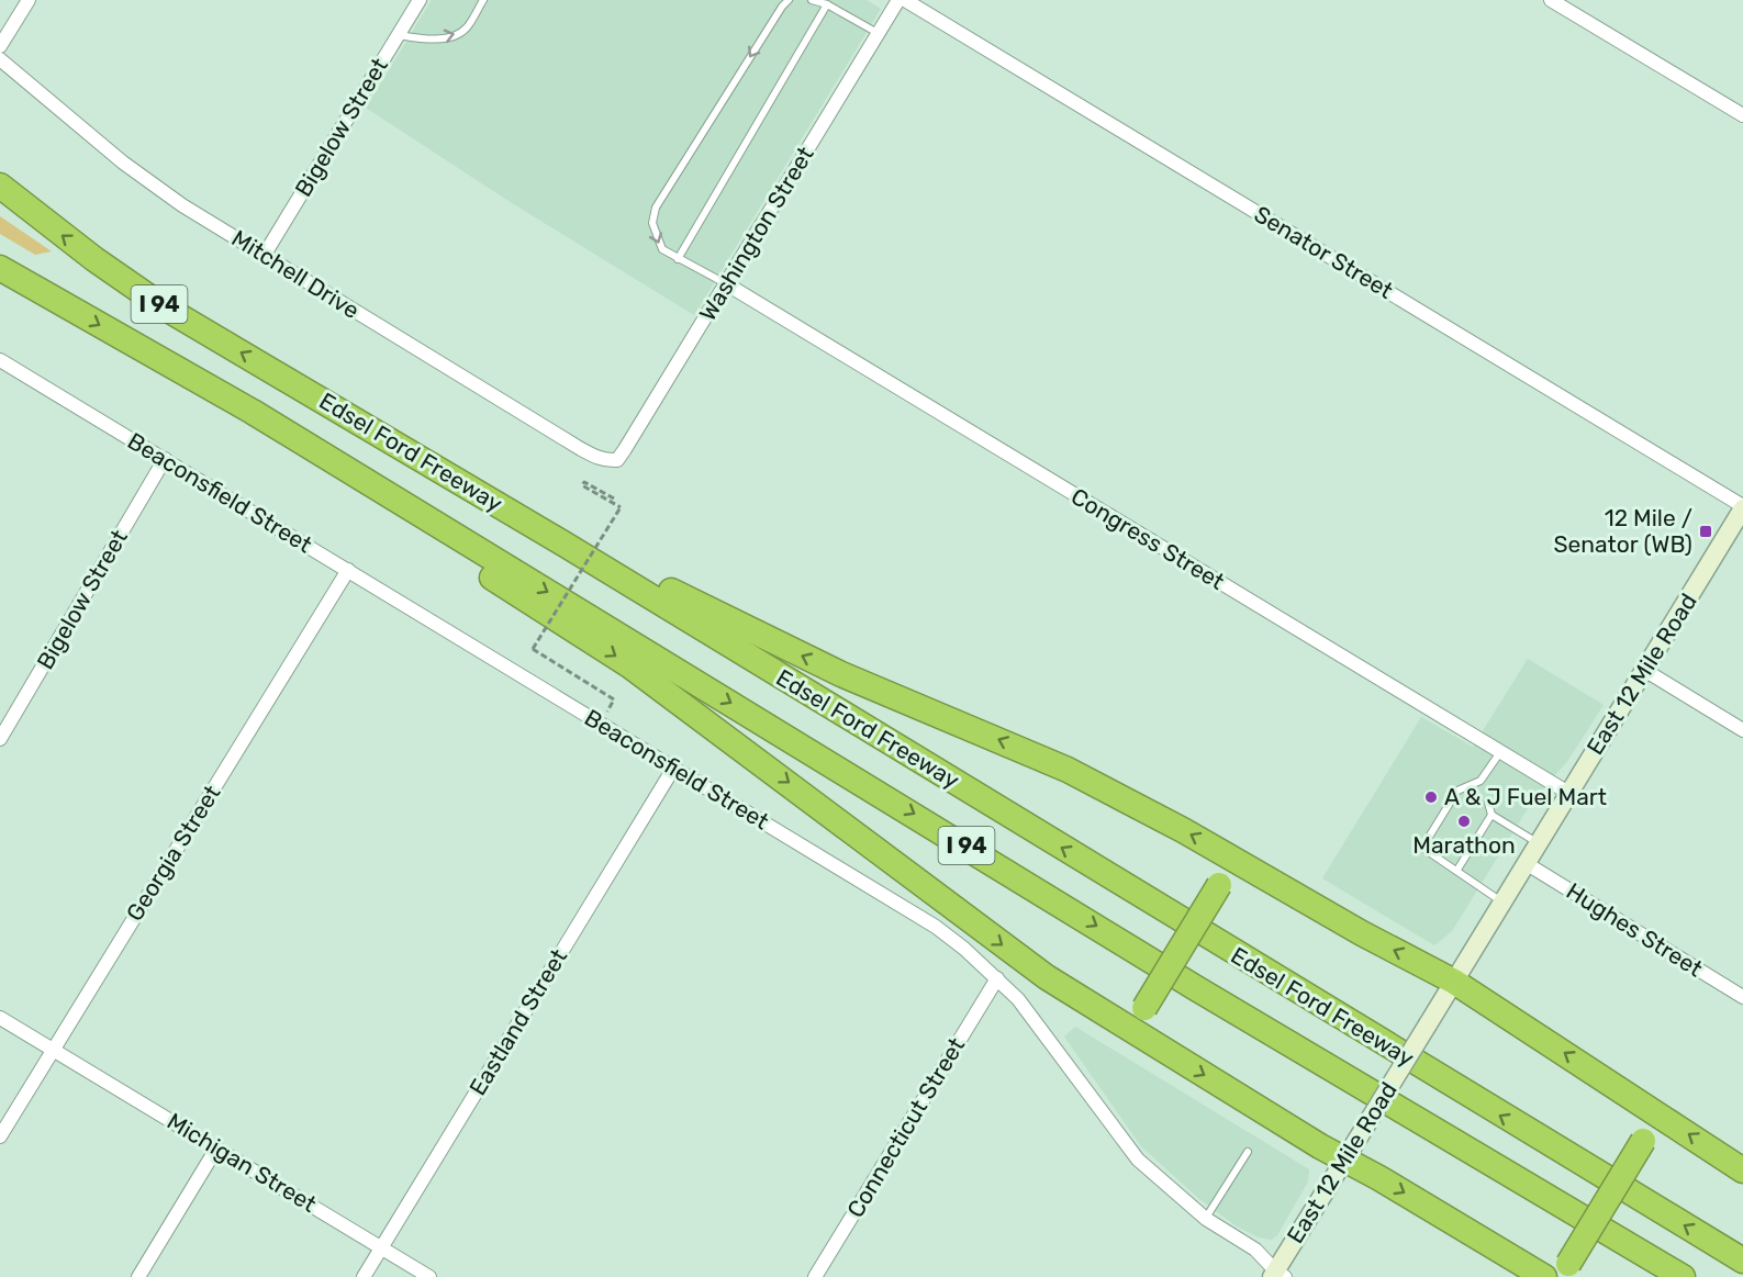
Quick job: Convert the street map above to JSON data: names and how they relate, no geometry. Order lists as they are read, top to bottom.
{
  "streets": {
    "highway": ["I 94", "Edsel Ford Freeway"],
    "main road": ["East 12 Mile Road"],
    "street": [
      "Bigelow Street",
      "Washington Street",
      "Senator Street",
      "Mitchell Drive",
      "Beaconsfield Street",
      "Congress Street",
      "Georgia Street",
      "Hughes Street",
      "Eastland Street",
      "Connecticut Street",
      "Michigan Street"
    ]
  },
  "crossings": [
    ["Bigelow Street", "Mitchell Drive"],
    ["Bigelow Street", "Beaconsfield Street"],
    ["Washington Street", "Mitchell Drive"],
    ["Washington Street", "Congress Street"],
    ["Senator Street", "East 12 Mile Road"],
    ["Beaconsfield Street", "East 12 Mile Road"],
    ["Beaconsfield Street", "Georgia Street"],
    ["Beaconsfield Street", "Eastland Street"],
    ["Beaconsfield Street", "Connecticut Street"],
    ["Congress Street", "East 12 Mile Road"],
    ["East 12 Mile Road", "Hughes Street"],
    ["Georgia Street", "Michigan Street"],
    ["Eastland Street", "Michigan Street"]
  ],
  "places": {
    "transit": ["12 Mile / Senator (WB)"],
    "other": ["A & J Fuel Mart", "Marathon"]
  }
}
